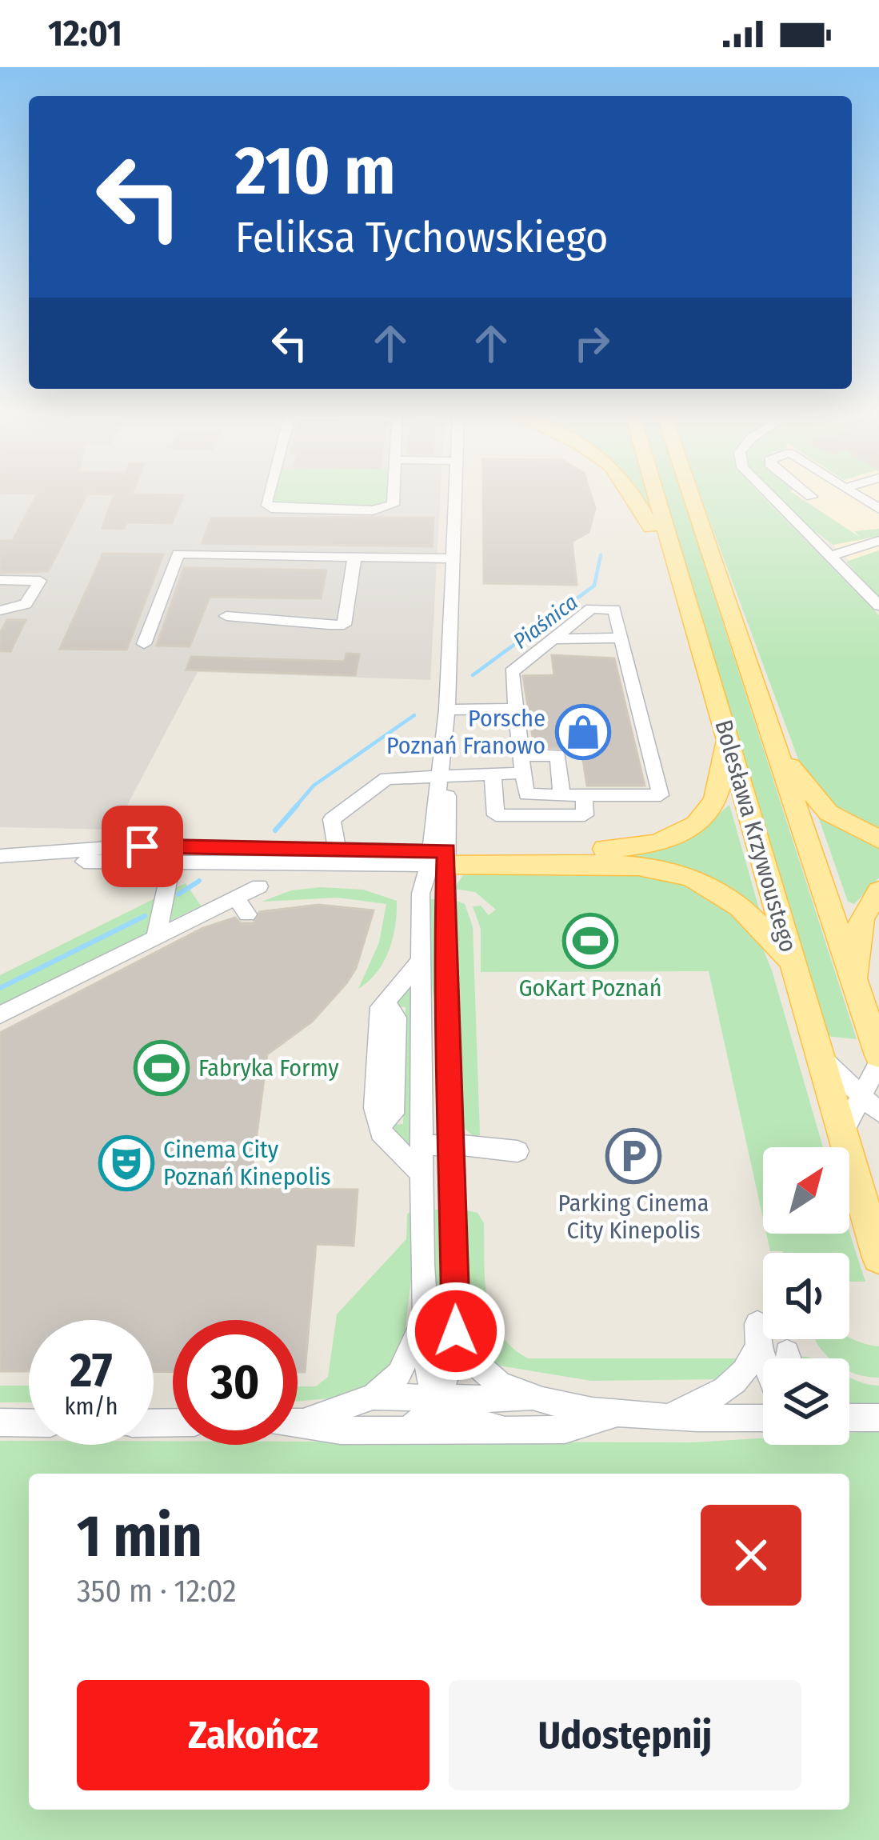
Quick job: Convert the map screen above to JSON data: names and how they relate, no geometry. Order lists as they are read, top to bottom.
{
  "streets": {
    "main road": ["Bolesława Krzywoustego"]
  },
  "water": ["Piaśnica"],
  "places": {
    "shop": ["Porsche Poznań Franowo"],
    "sports": ["GoKart Poznań", "Fabryka Formy"],
    "parking": ["Parking Cinema City Kinepolis"],
    "theatre": ["Cinema City Poznań Kinepolis"]
  },
  "north": "top right",
  "page": {
    "status": "12:01",
    "turn": ["210 m", "Feliksa Tychowskiego"],
    "speed": "27 km/h",
    "limit": "30",
    "heading": ["1 min", "350 m · 12:02"],
    "buttons": ["Zakończ", "Udostępnij"]
  }
}
